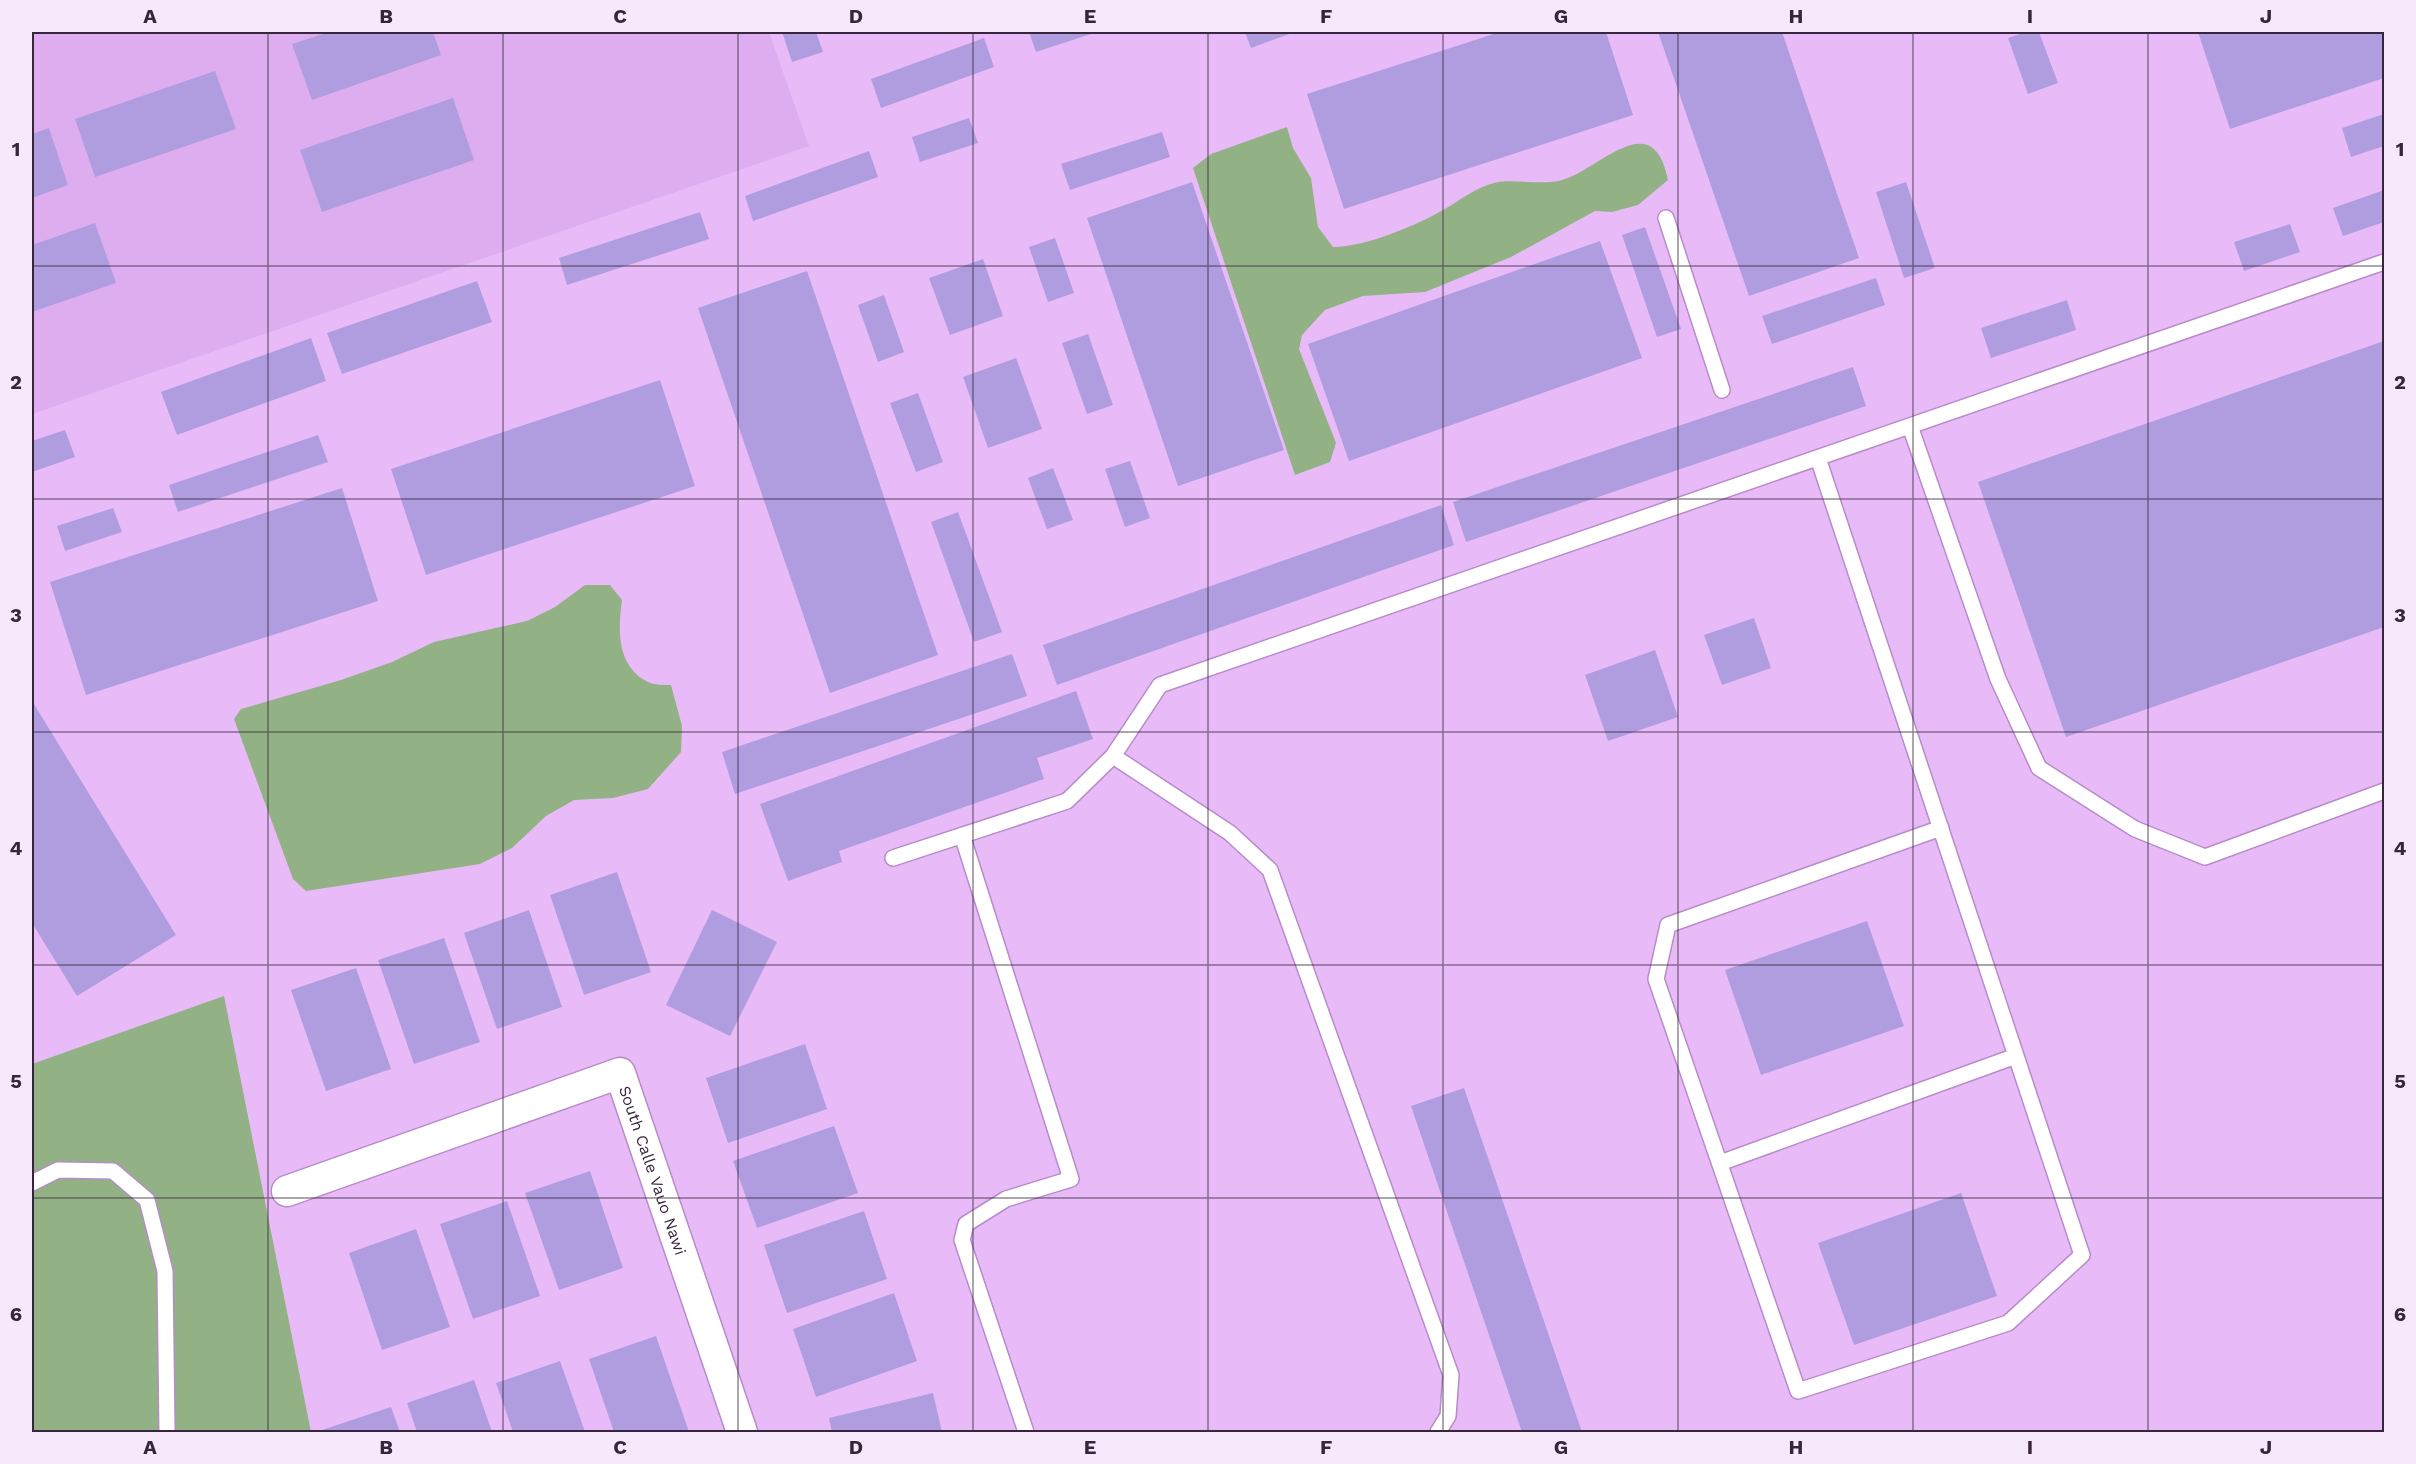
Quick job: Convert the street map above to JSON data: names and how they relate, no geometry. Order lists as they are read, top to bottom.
{
  "streets": {
    "street": ["South Calle Vauo Nawi"]
  },
  "grid": {
    "columns": [
      "A",
      "B",
      "C",
      "D",
      "E",
      "F",
      "G",
      "H",
      "I",
      "J"
    ],
    "rows": [
      "1",
      "2",
      "3",
      "4",
      "5",
      "6"
    ]
  }
}
